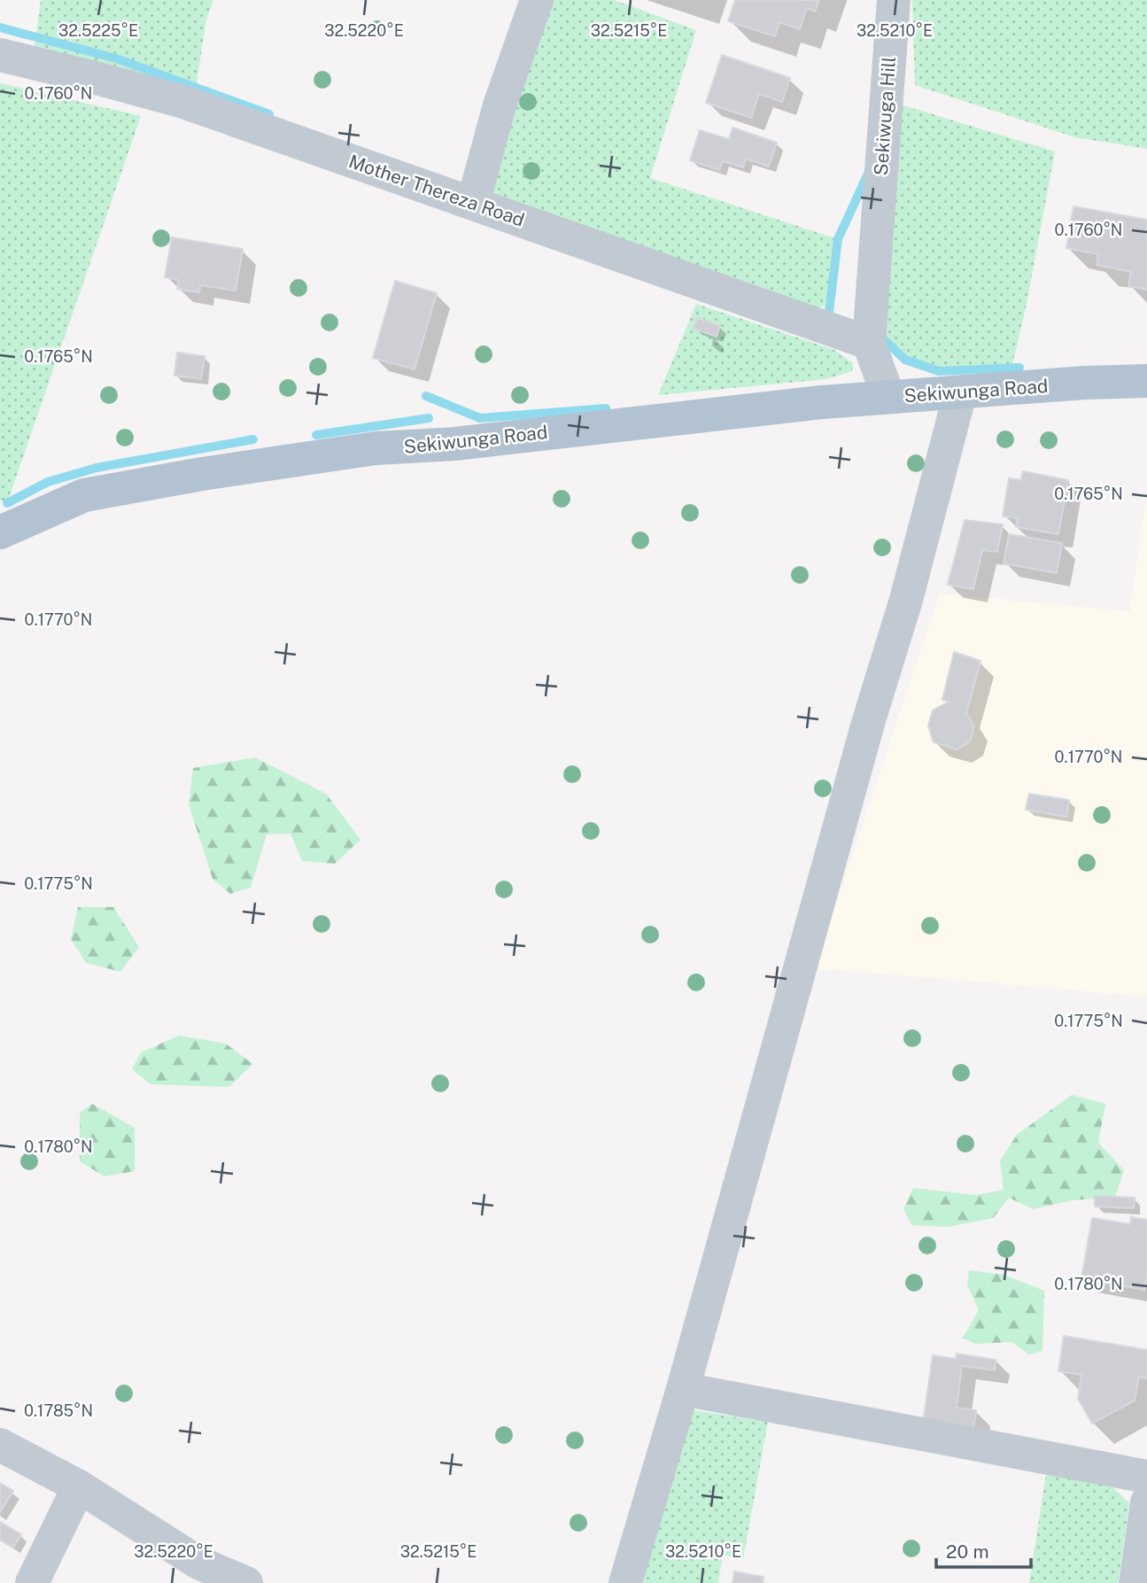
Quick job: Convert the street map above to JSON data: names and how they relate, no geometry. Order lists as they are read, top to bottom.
{
  "streets": {
    "main road": ["Sekiwunga Road"],
    "street": ["Sekiwuga Hill", "Mother Thereza Road"]
  },
  "crossings": [
    ["Sekiwuga Hill", "Mother Thereza Road"]
  ],
  "scale_bar": "20 m",
  "coordinates": [
    "32.5225°E",
    "32.5220°E",
    "32.5215°E",
    "32.5210°E",
    "0.1760°N",
    "0.1765°N",
    "0.1770°N",
    "0.1775°N",
    "0.1780°N",
    "0.1785°N"
  ]
}
